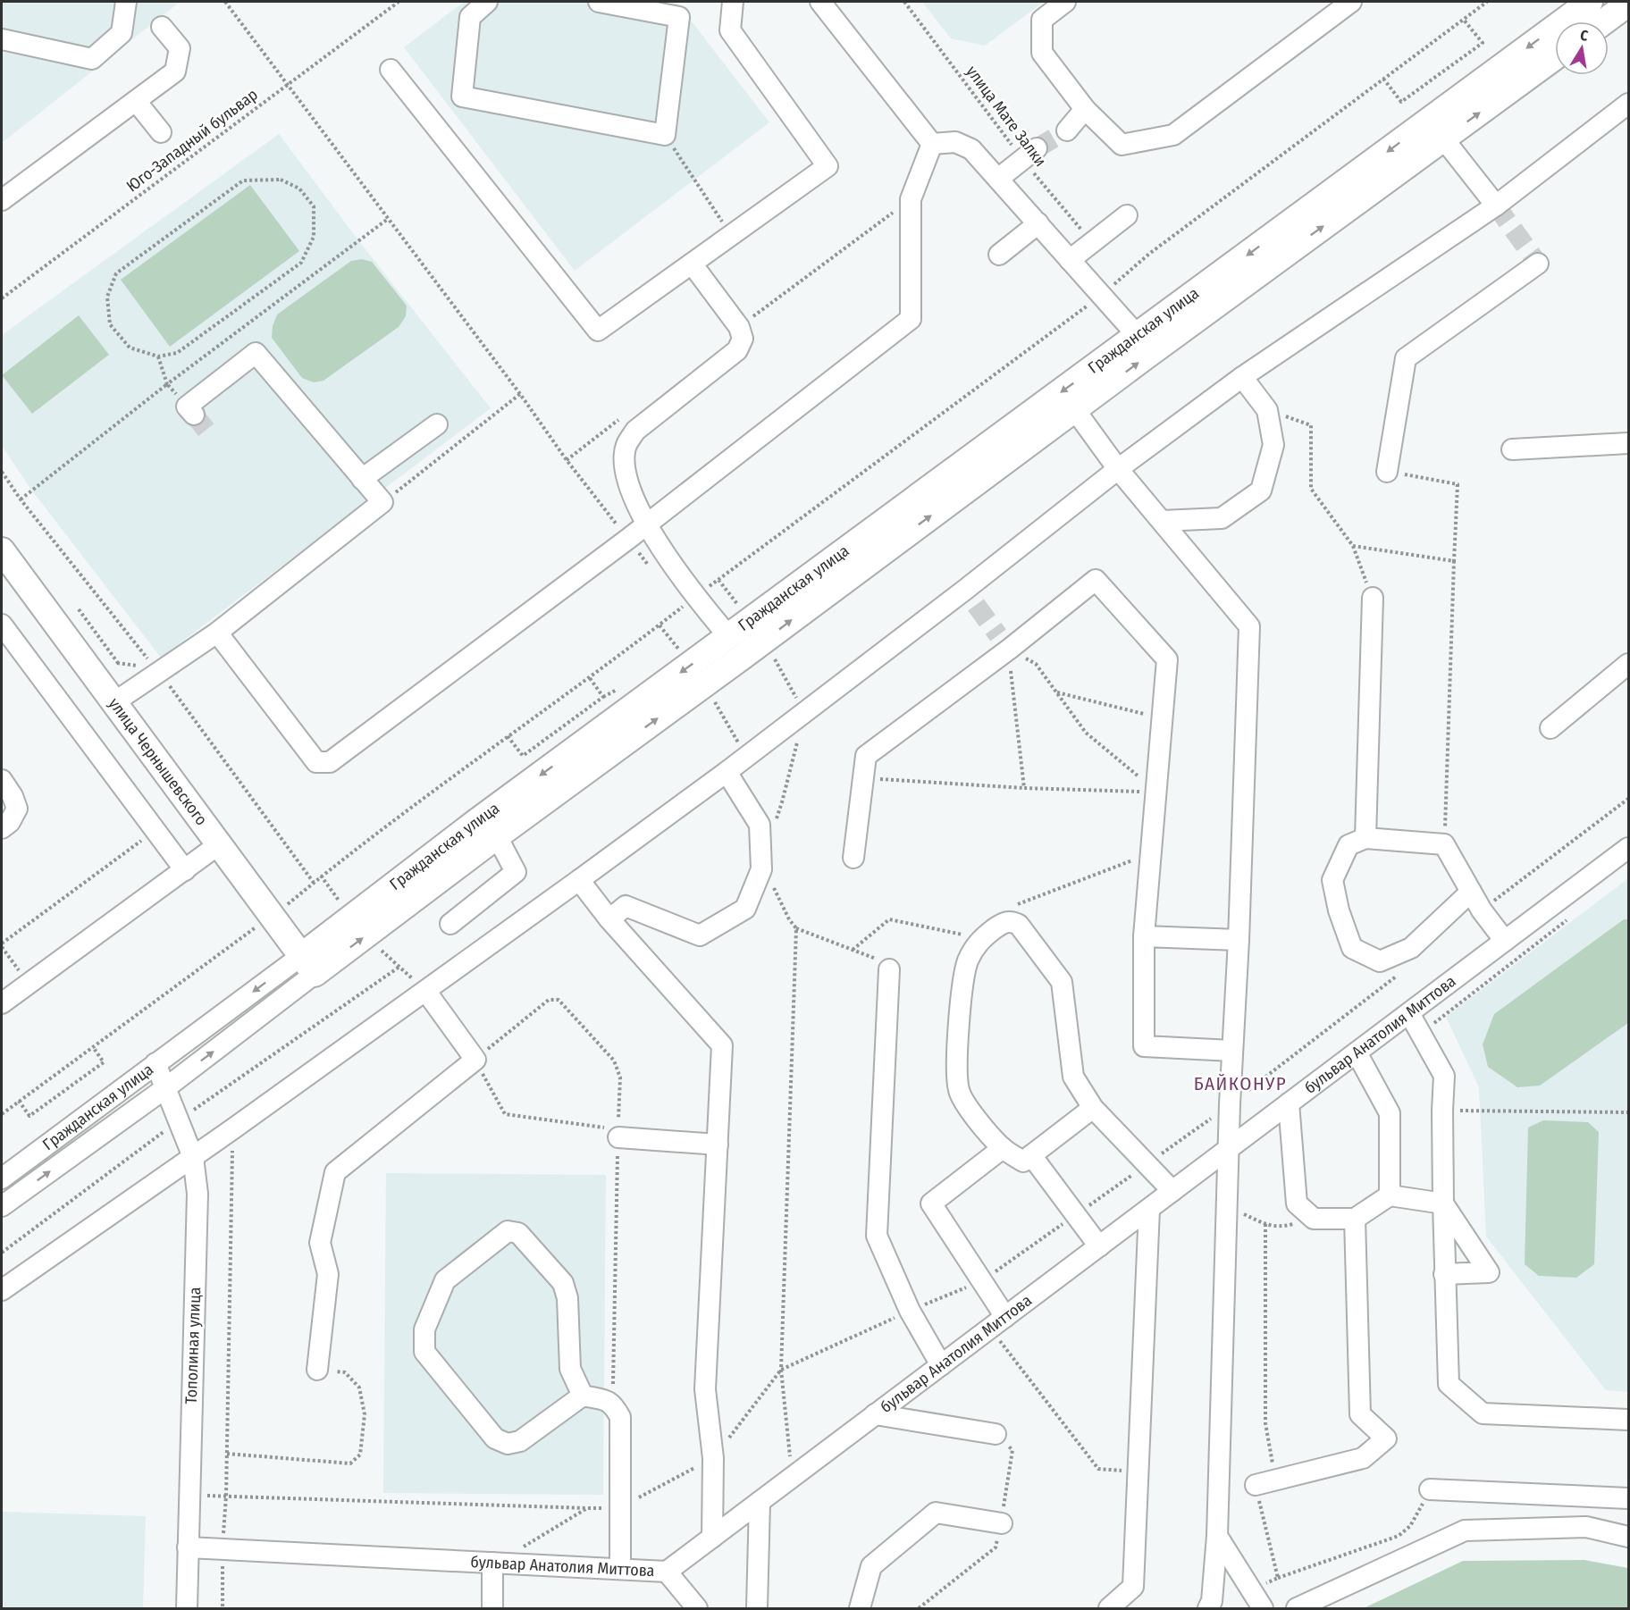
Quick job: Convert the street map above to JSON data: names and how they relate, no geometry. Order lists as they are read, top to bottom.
{
  "streets": {
    "main road": ["Гражданская улица", "улица Чернышевского"],
    "street": ["бульвар Анатолия Миттова", "Тополиная улица"],
    "path": ["улица Мате Залки", "Юго-Западный бульвар"]
  },
  "crossings": [
    ["Гражданская улица", "улица Чернышевского"],
    ["Гражданская улица", "Тополиная улица"],
    ["бульвар Анатолия Миттова", "Тополиная улица"]
  ],
  "districts": ["БАЙКОНУР"],
  "north": "top"
}
